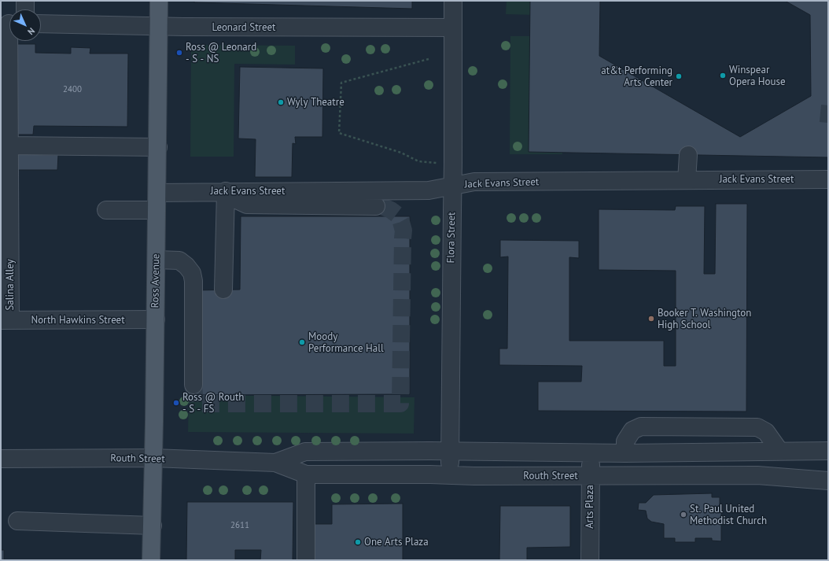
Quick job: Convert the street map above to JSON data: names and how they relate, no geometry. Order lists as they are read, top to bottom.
{
  "streets": {
    "main road": ["Ross Avenue"],
    "street": [
      "Leonard Street",
      "Jack Evans Street",
      "Flora Street",
      "Salina Alley",
      "North Hawkins Street",
      "Routh Street",
      "Arts Plaza"
    ]
  },
  "crossings": [
    ["Leonard Street", "Flora Street"],
    ["Leonard Street", "Ross Avenue"],
    ["Jack Evans Street", "Flora Street"],
    ["Jack Evans Street", "Ross Avenue"],
    ["Flora Street", "Routh Street"],
    ["Ross Avenue", "North Hawkins Street"],
    ["Ross Avenue", "Routh Street"],
    ["Salina Alley", "North Hawkins Street"],
    ["Routh Street", "Arts Plaza"]
  ],
  "places": [
    "Ross @ Leonard - S - NS",
    "Winspear Opera House",
    "at&t Performing Arts Center",
    "Wyly Theatre",
    "Booker T. Washington High School",
    "Moody Performance Hall",
    "Ross @ Routh - S - FS",
    "St. Paul United Methodist Church",
    "One Arts Plaza"
  ],
  "house_numbers": ["2400", "2611"],
  "north": "bottom right"
}
